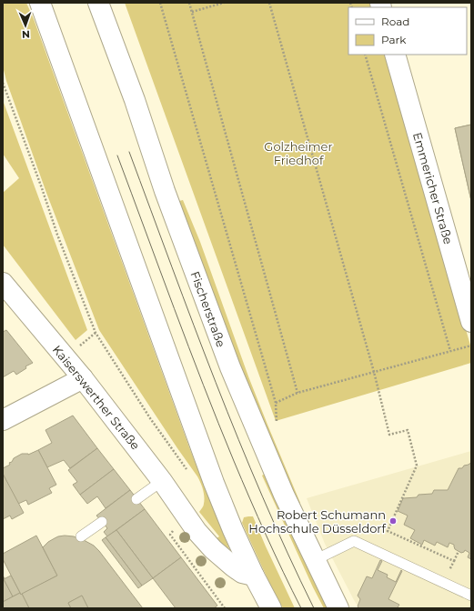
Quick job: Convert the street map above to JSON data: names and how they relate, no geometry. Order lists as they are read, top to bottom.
{
  "streets": {
    "main road": ["Emmericher Straße", "Fischerstraße", "Kaiserswerther Straße"]
  },
  "parks": ["Golzheimer Friedhof"],
  "places": ["Robert Schumann Hochschule Düsseldorf"],
  "legend": ["Road", "Park"],
  "north": "bottom"
}
